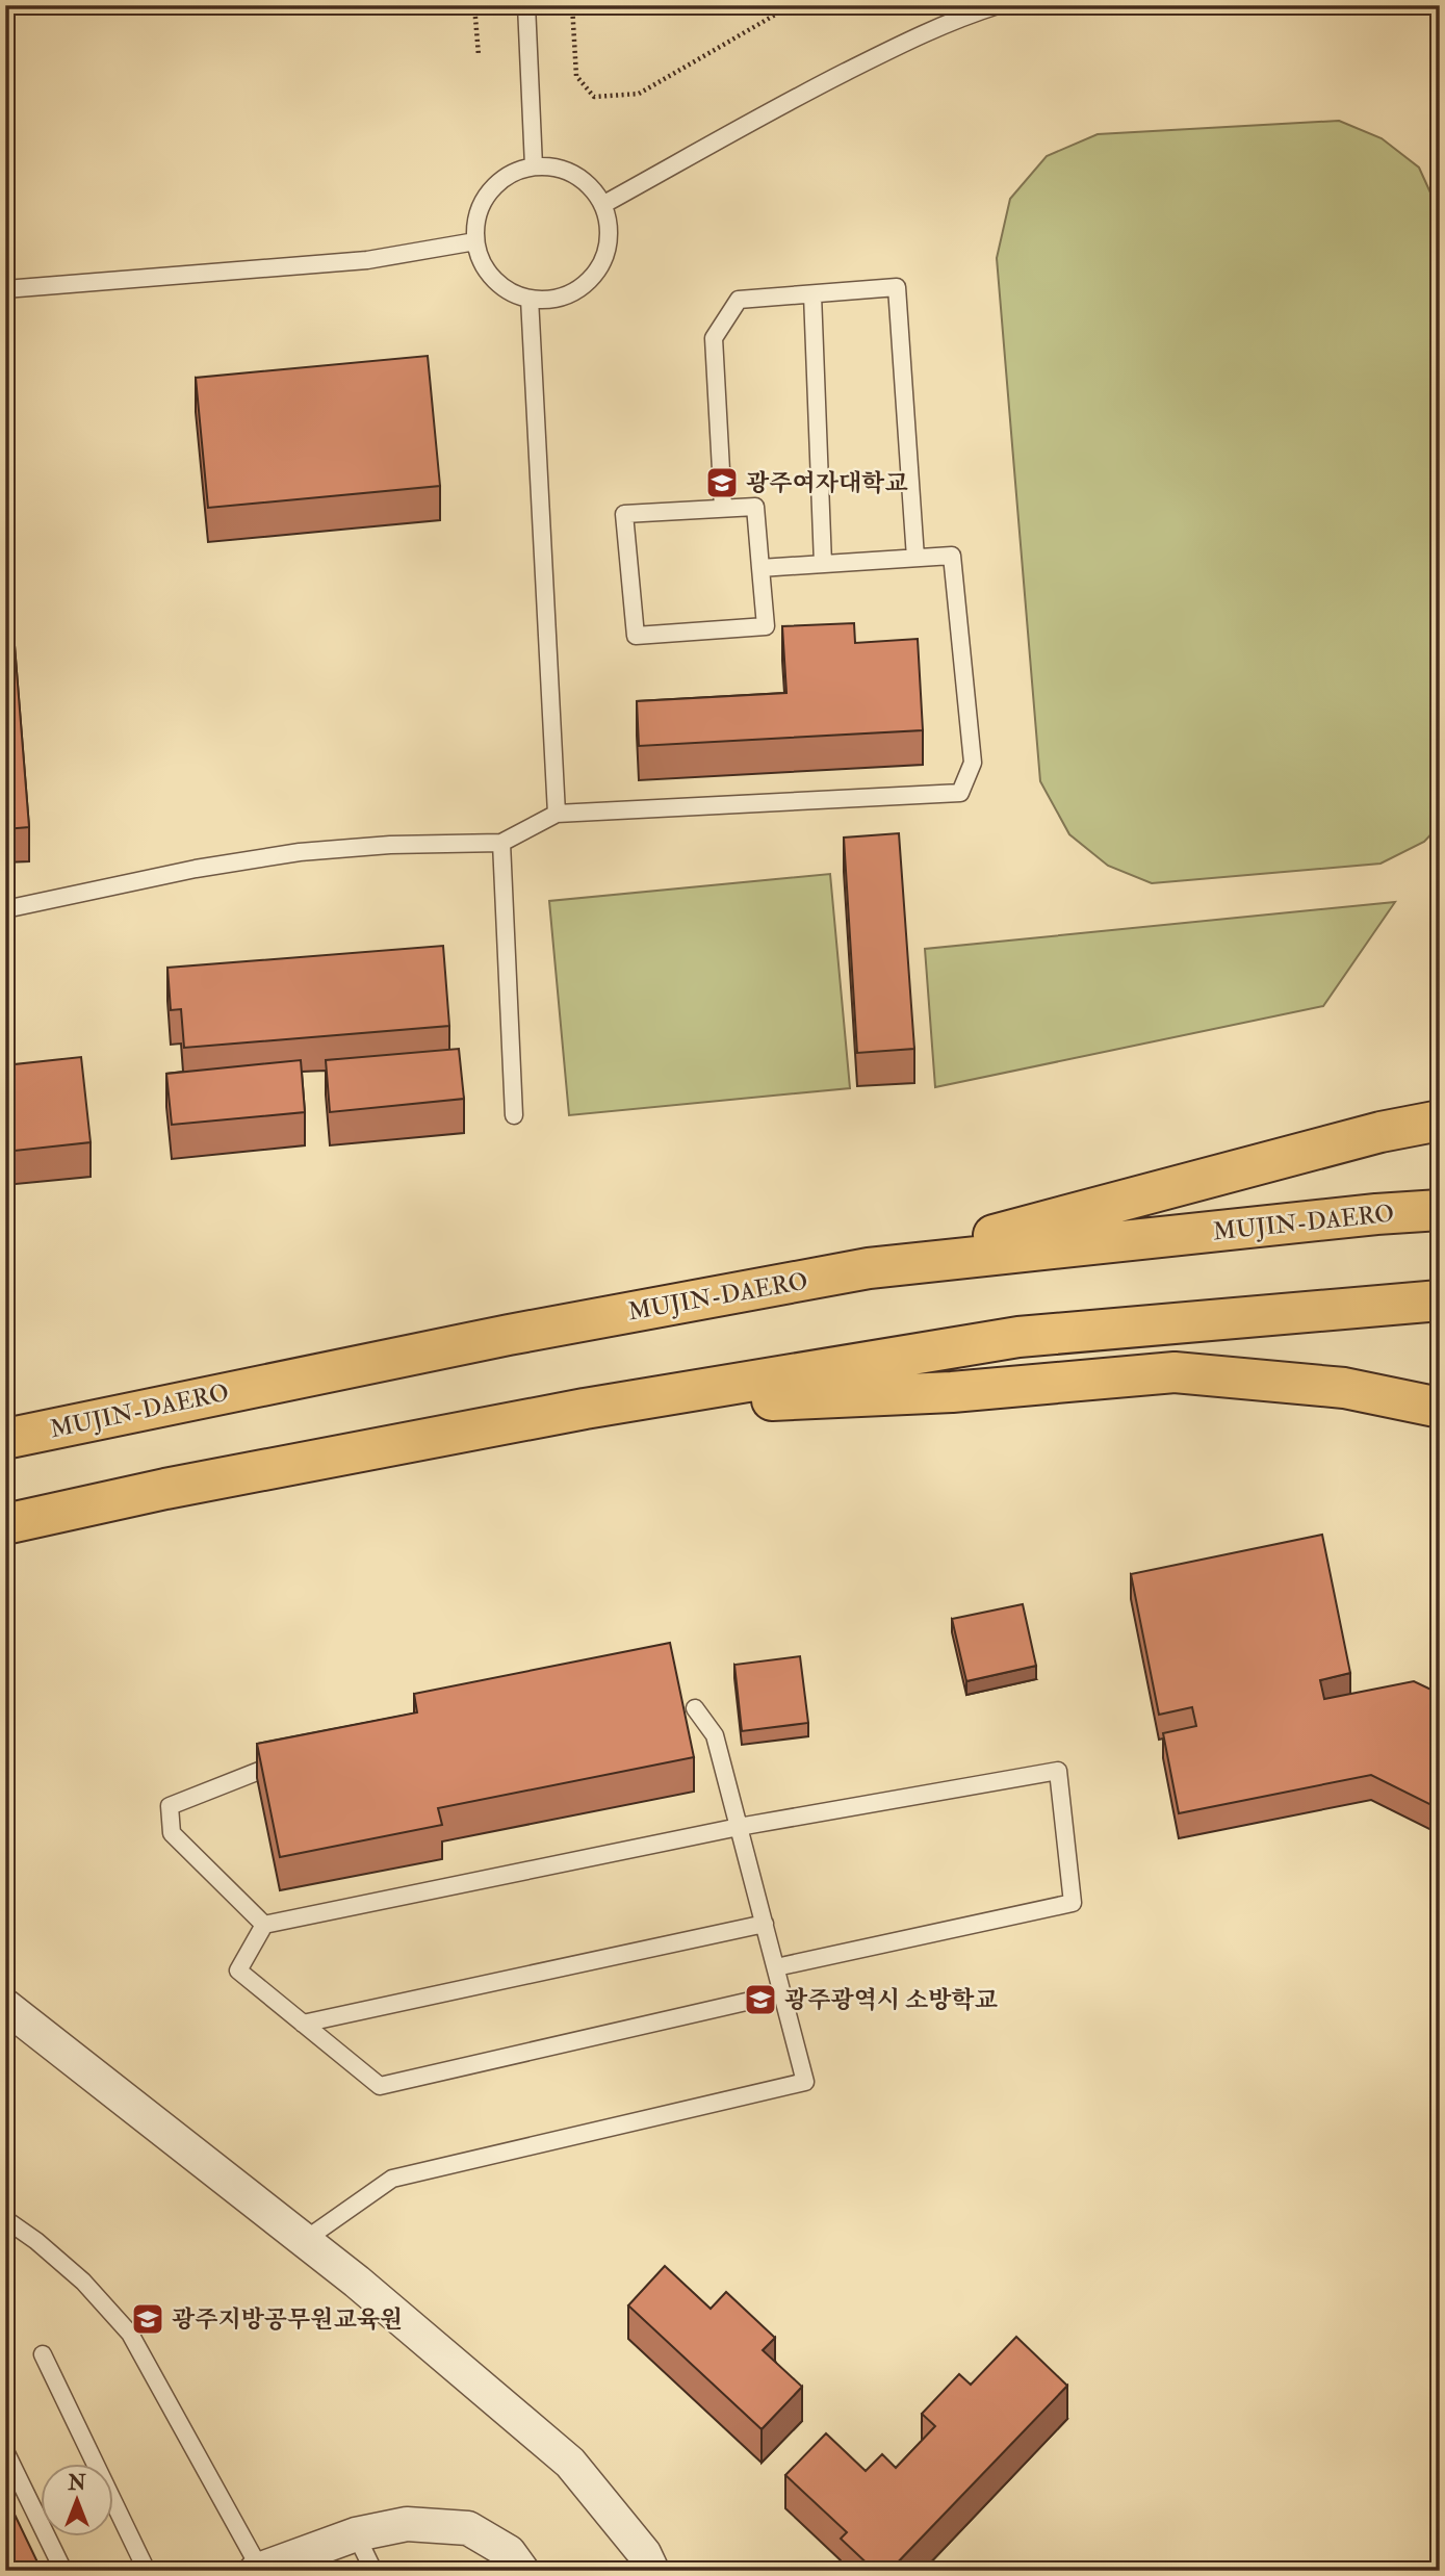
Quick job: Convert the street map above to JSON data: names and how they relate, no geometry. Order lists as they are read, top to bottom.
{
  "streets": {
    "highway": ["MUJIN-DAERO"]
  },
  "places": {
    "school or university": ["광주여자대학교", "광주광역시 소방학교", "광주지방공무원교육원"]
  },
  "north": "top"
}
